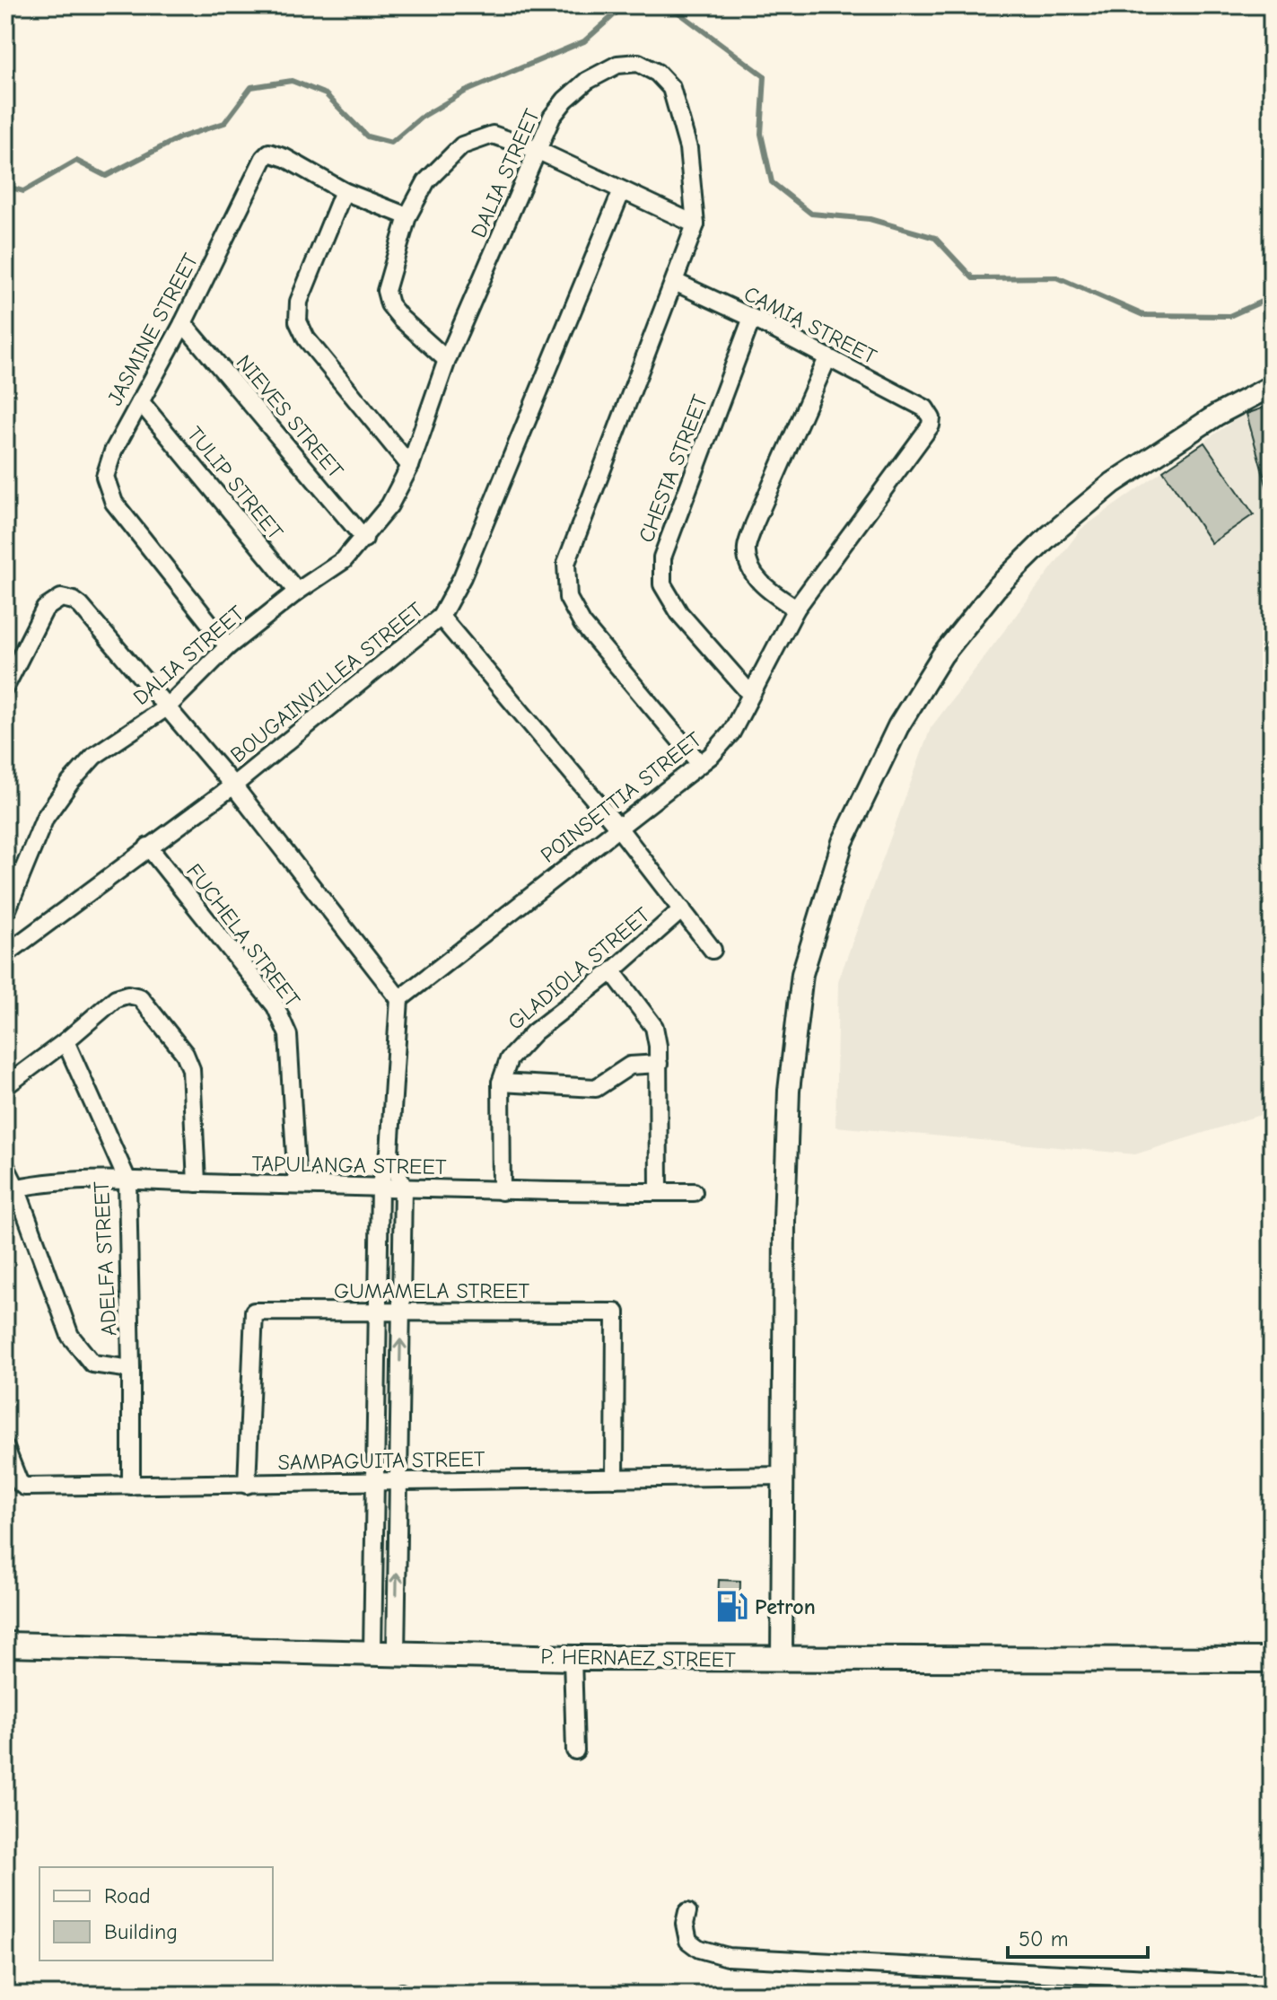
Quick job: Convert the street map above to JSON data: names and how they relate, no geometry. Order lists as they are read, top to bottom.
{
  "streets": {
    "main road": ["P. HERNAEZ STREET"],
    "street": [
      "DALIA STREET",
      "CAMIA STREET",
      "JASMINE STREET",
      "NIEVES STREET",
      "CHESTA STREET",
      "TULIP STREET",
      "BOUGAINVILLEA STREET",
      "POINSETTIA STREET",
      "FUCHELA STREET",
      "GLADIOLA STREET",
      "TAPULANGA STREET",
      "ADELFA STREET",
      "GUMAMELA STREET",
      "SAMPAGUITA STREET"
    ]
  },
  "crossings": [
    ["DALIA STREET", "CAMIA STREET"],
    ["DALIA STREET", "JASMINE STREET"],
    ["DALIA STREET", "NIEVES STREET"],
    ["DALIA STREET", "TULIP STREET"],
    ["DALIA STREET", "POINSETTIA STREET"],
    ["CAMIA STREET", "CHESTA STREET"],
    ["CAMIA STREET", "POINSETTIA STREET"],
    ["JASMINE STREET", "NIEVES STREET"],
    ["JASMINE STREET", "TULIP STREET"],
    ["CHESTA STREET", "POINSETTIA STREET"],
    ["BOUGAINVILLEA STREET", "FUCHELA STREET"],
    ["FUCHELA STREET", "TAPULANGA STREET"],
    ["GLADIOLA STREET", "TAPULANGA STREET"],
    ["TAPULANGA STREET", "ADELFA STREET"],
    ["ADELFA STREET", "SAMPAGUITA STREET"],
    ["GUMAMELA STREET", "SAMPAGUITA STREET"]
  ],
  "places": {
    "fuel station": ["Petron"]
  },
  "legend": ["Road", "Building"],
  "scale_bar": "50 m"
}
